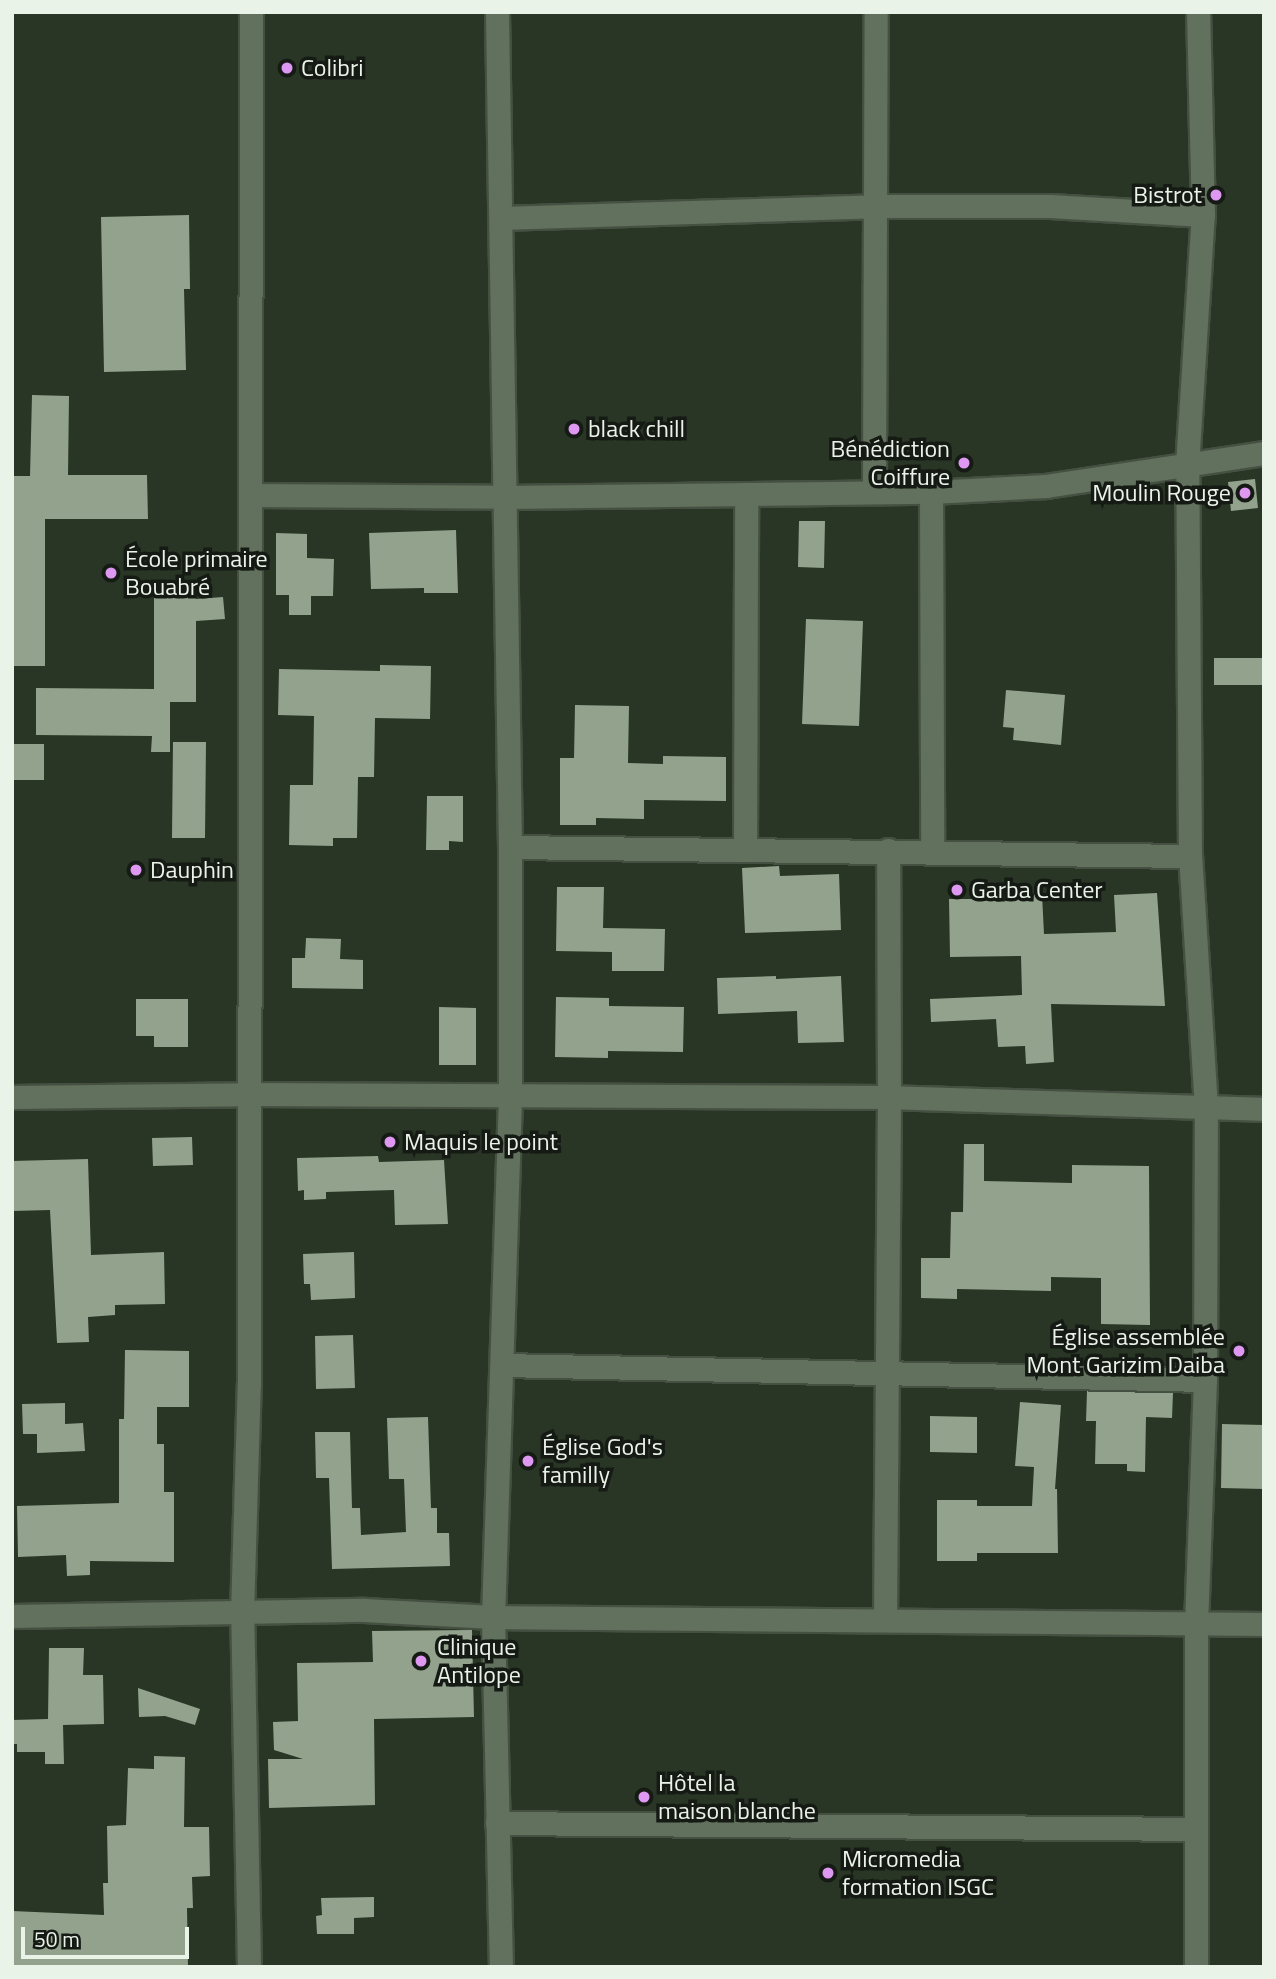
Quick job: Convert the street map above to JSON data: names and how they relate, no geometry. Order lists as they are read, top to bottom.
{
  "places": [
    "Colibri",
    "Bistrot",
    "black chill",
    "Bénédiction Coiffure",
    "Moulin Rouge",
    "École primaire Bouabré",
    "Dauphin",
    "Garba Center",
    "Maquis le point",
    "Église assemblée Mont Garizim Daiba",
    "Église God's familly",
    "Clinique Antilope",
    "Hôtel la maison blanche",
    "Micromedia formation ISGC"
  ],
  "scale_bar": "50 m"
}
